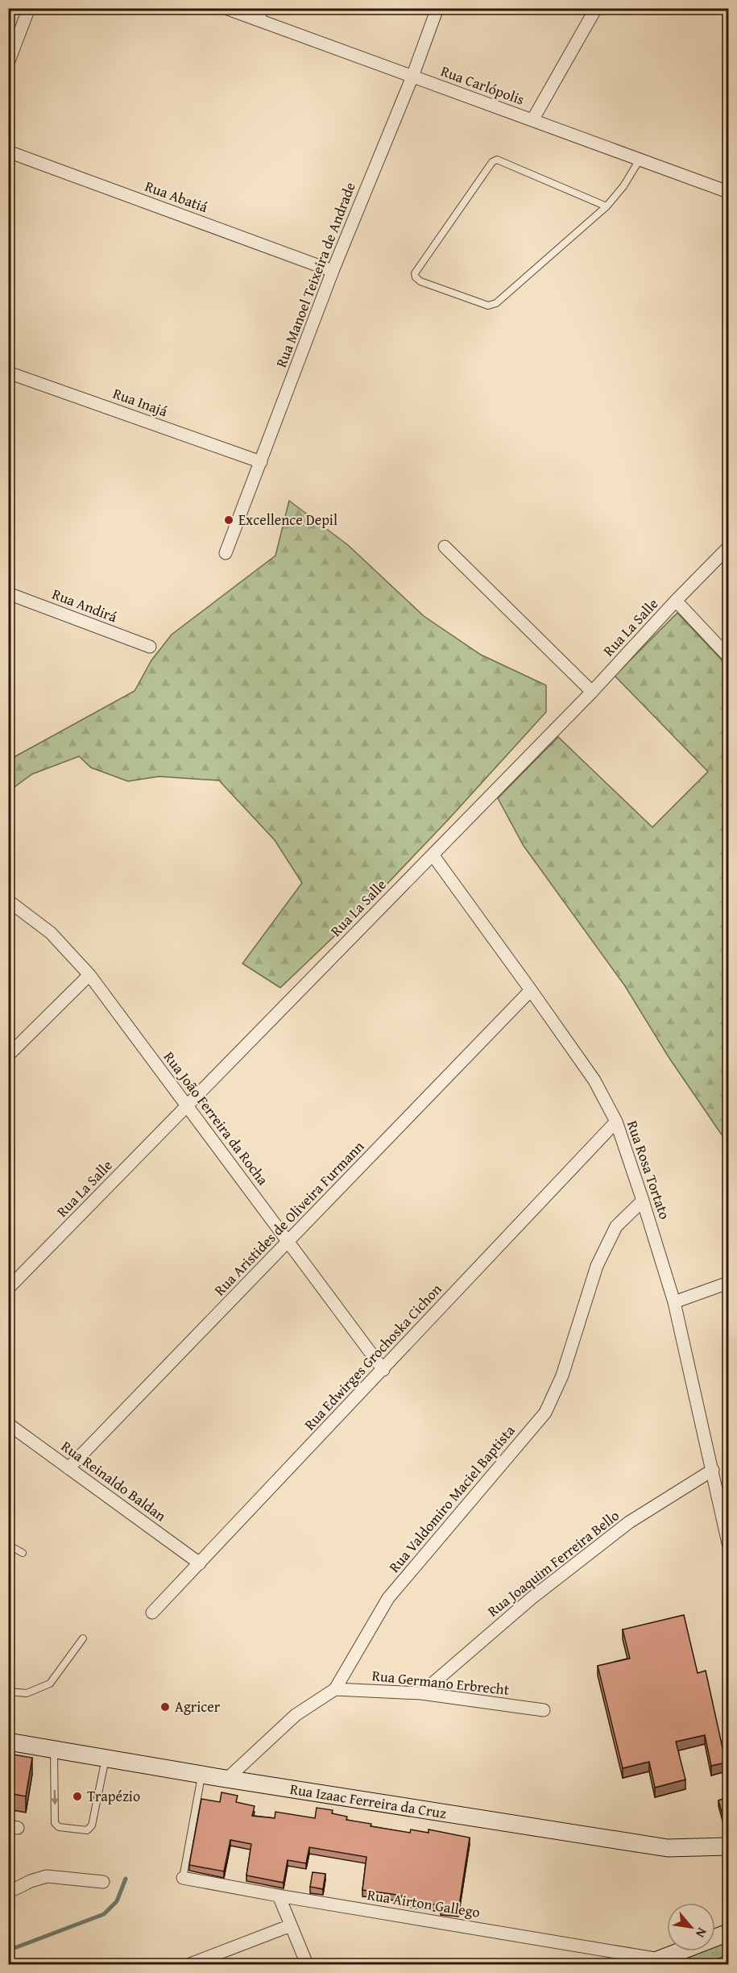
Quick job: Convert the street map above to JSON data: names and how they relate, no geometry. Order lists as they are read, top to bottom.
{
  "streets": {
    "main road": ["Rua Izaac Ferreira da Cruz"],
    "street": [
      "Rua Carlópolis",
      "Rua Abatiá",
      "Rua Manoel Teixeira de Andrade",
      "Rua Inajá",
      "Rua Andirá",
      "Rua La Salle",
      "Rua João Ferreira da Rocha",
      "Rua Rosa Tortato",
      "Rua Aristides de Oliveira Furmann",
      "Rua Edwirges Grochoska Cichon",
      "Rua Reinaldo Baldan",
      "Rua Valdomiro Maciel Baptista",
      "Rua Joaquim Ferreira Bello",
      "Rua Germano Erbrecht",
      "Rua Airton Gallego"
    ]
  },
  "crossings": [
    ["Rua Carlópolis", "Rua Manoel Teixeira de Andrade"],
    ["Rua Abatiá", "Rua Manoel Teixeira de Andrade"],
    ["Rua Manoel Teixeira de Andrade", "Rua Inajá"],
    ["Rua La Salle", "Rua João Ferreira da Rocha"],
    ["Rua La Salle", "Rua Rosa Tortato"],
    ["Rua João Ferreira da Rocha", "Rua Aristides de Oliveira Furmann"],
    ["Rua João Ferreira da Rocha", "Rua Edwirges Grochoska Cichon"],
    ["Rua Rosa Tortato", "Rua Aristides de Oliveira Furmann"],
    ["Rua Rosa Tortato", "Rua Edwirges Grochoska Cichon"],
    ["Rua Rosa Tortato", "Rua Valdomiro Maciel Baptista"],
    ["Rua Rosa Tortato", "Rua Joaquim Ferreira Bello"],
    ["Rua Aristides de Oliveira Furmann", "Rua Reinaldo Baldan"],
    ["Rua Edwirges Grochoska Cichon", "Rua Reinaldo Baldan"],
    ["Rua Valdomiro Maciel Baptista", "Rua Germano Erbrecht"],
    ["Rua Valdomiro Maciel Baptista", "Rua Izaac Ferreira da Cruz"],
    ["Rua Joaquim Ferreira Bello", "Rua Germano Erbrecht"]
  ],
  "places": ["Excellence Depil", "Agricer", "Trapézio"],
  "north": "bottom right"
}
